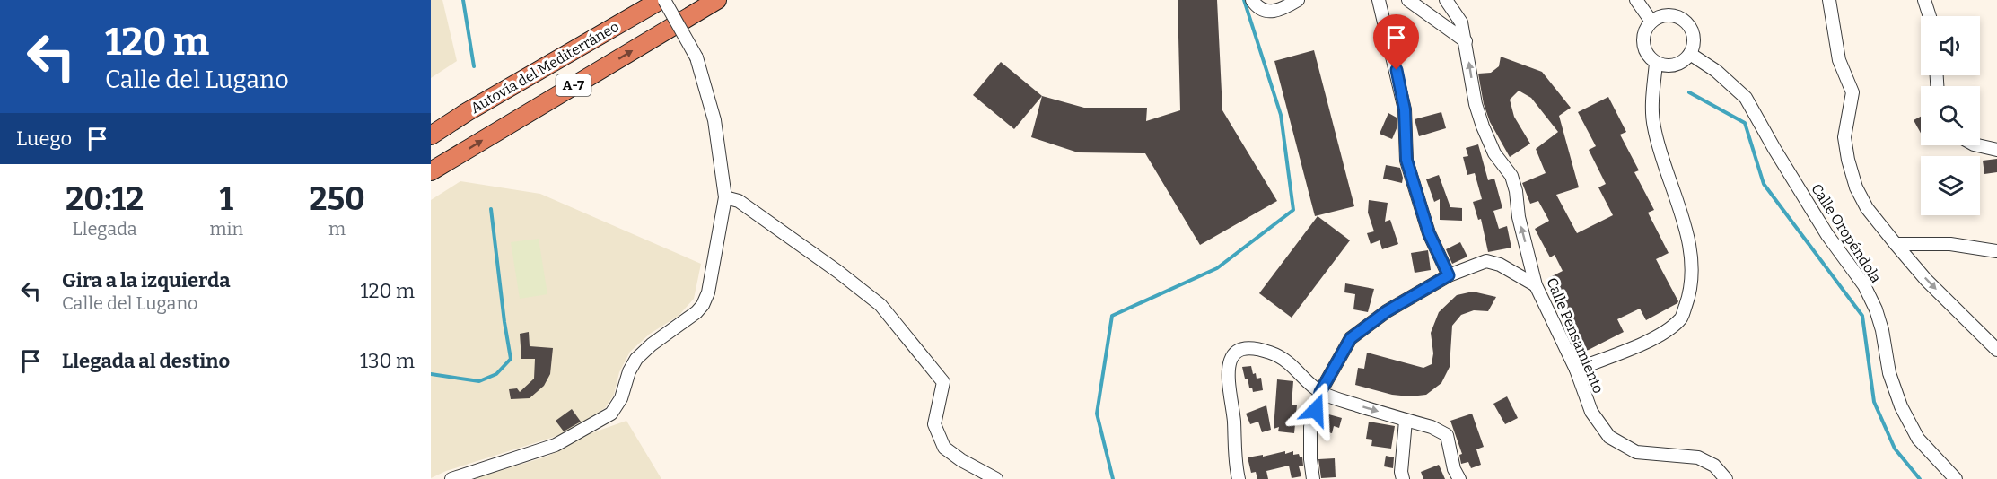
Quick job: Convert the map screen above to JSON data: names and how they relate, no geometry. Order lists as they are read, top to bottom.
{
  "streets": {
    "highway": ["Autovía del Mediterráneo", "A-7"],
    "street": ["Calle Oropéndola", "Calle Pensamiento"]
  },
  "page": {
    "turn": ["120 m", "Calle del Lugano"],
    "then": "Luego",
    "eta": [
      "20:12",
      "Llegada",
      "1",
      "min",
      "250",
      "m"
    ],
    "list": [
      {
        "name": "Gira a la izquierda",
        "note": "Calle del Lugano",
        "value": "120 m"
      },
      {
        "name": "Llegada al destino",
        "value": "130 m"
      }
    ]
  }
}
